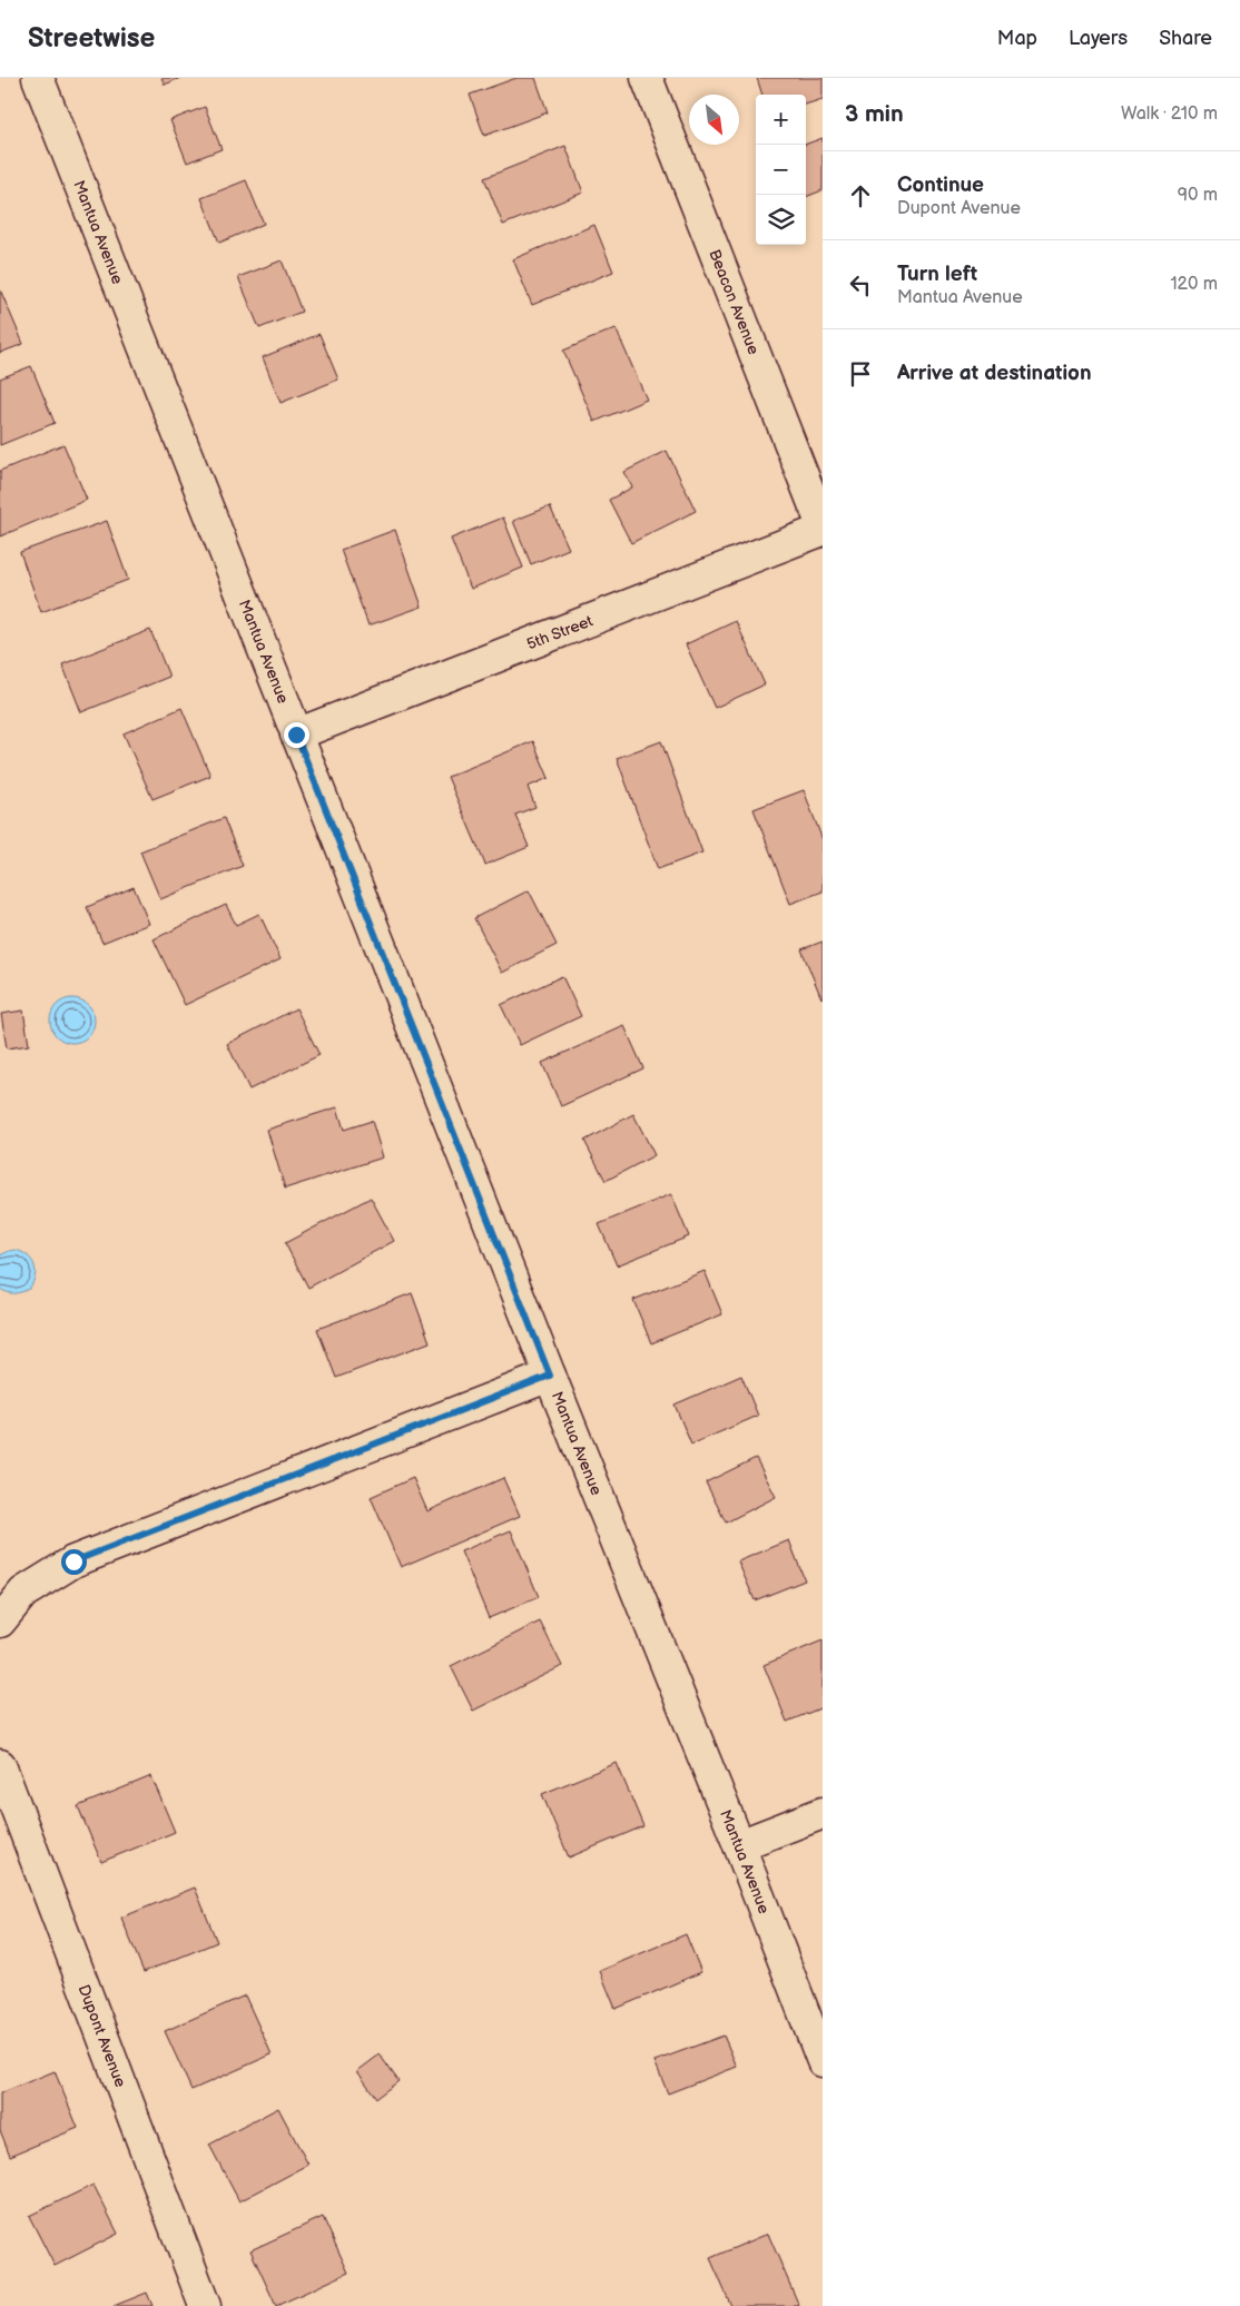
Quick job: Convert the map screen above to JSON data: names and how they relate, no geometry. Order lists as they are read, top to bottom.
{
  "streets": {
    "street": [
      "Mantua Avenue",
      "Beacon Avenue",
      "5th Street",
      "Dupont Avenue"
    ]
  },
  "crossings": [
    ["Mantua Avenue", "5th Street"],
    ["Beacon Avenue", "5th Street"]
  ],
  "north": "bottom right",
  "page": {
    "header": "Streetwise",
    "nav": ["Map", "Layers", "Share"],
    "heading": ["3 min", "Walk · 210 m"],
    "map_buttons": ["+", "−"],
    "list": [
      ["Continue", "Dupont Avenue", "90 m"],
      ["Turn left", "Mantua Avenue", "120 m"],
      "Arrive at destination"
    ]
  }
}
